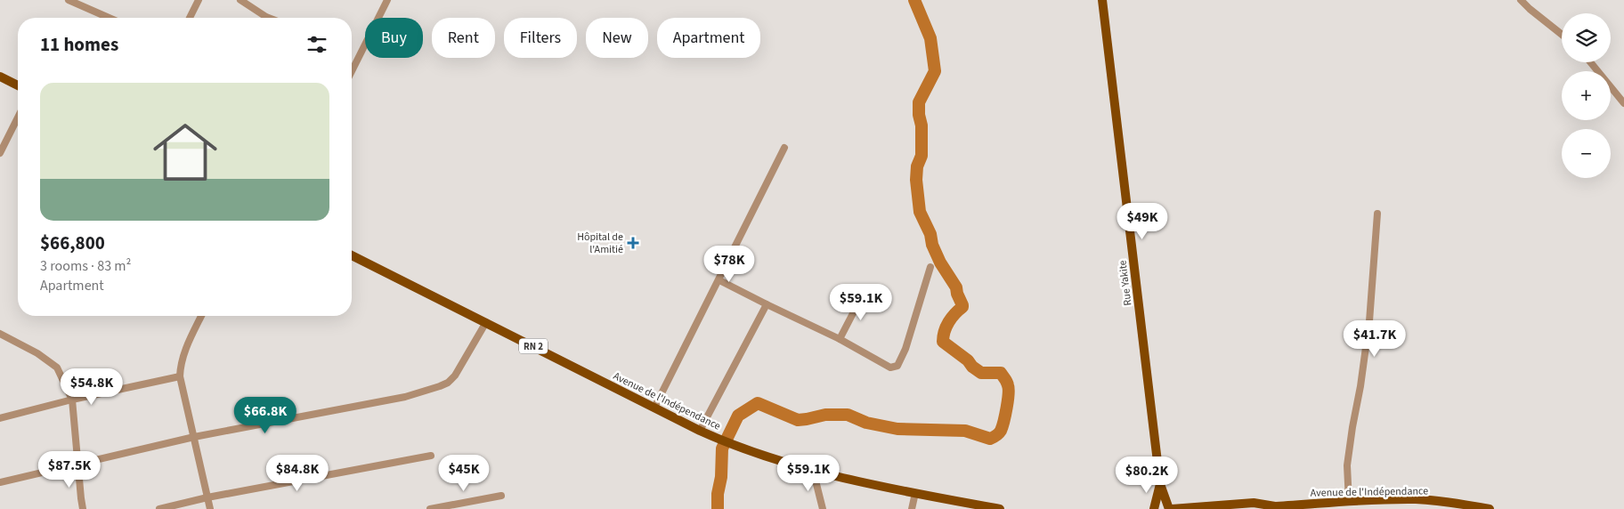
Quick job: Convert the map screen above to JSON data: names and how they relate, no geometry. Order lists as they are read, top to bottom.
{
  "streets": {
    "main road": ["Rue Yakite", "RN 2", "Avenue de l'Indépendance"]
  },
  "crossings": [
    ["Rue Yakite", "Avenue de l'Indépendance"]
  ],
  "places": {
    "health": ["Hôpital de l'Amitié"]
  },
  "page": {
    "map_buttons": ["+", "−"],
    "chip": [
      "Buy",
      "Rent",
      "Filters",
      "New",
      "Apartment"
    ],
    "heading": "11 homes",
    "list": [
      {
        "name": "$66,800",
        "note": "3 rooms · 83 m² · Apartment"
      }
    ],
    "price": [
      "$49K",
      "$78K",
      "$59.1K",
      "$41.7K",
      "$54.8K",
      "$66.8K",
      "$87.5K",
      "$84.8K",
      "$45K",
      "$59.1K",
      "$80.2K"
    ]
  }
}
